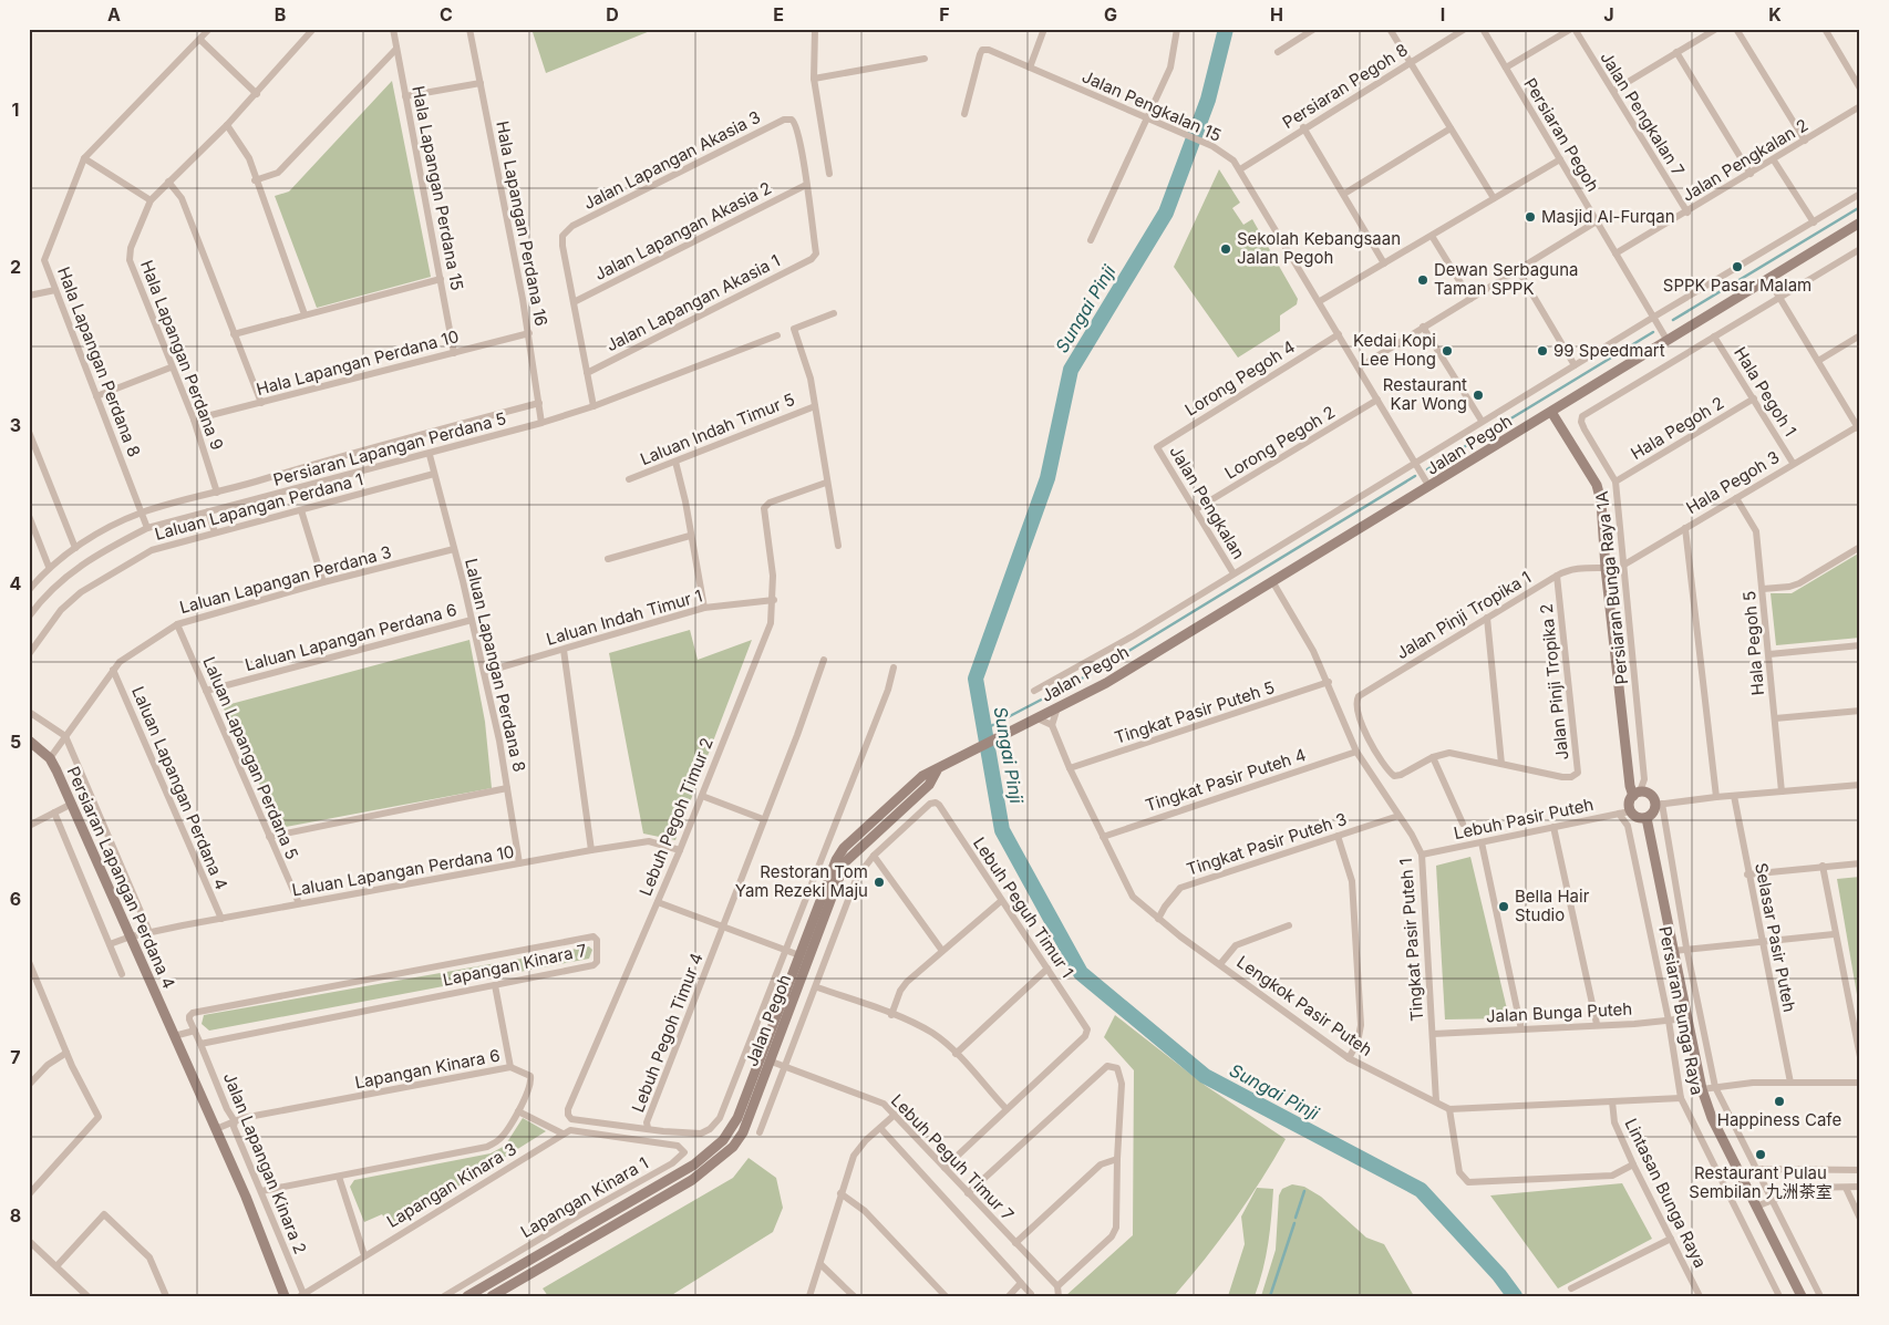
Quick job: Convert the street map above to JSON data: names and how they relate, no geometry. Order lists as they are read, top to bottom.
{
  "streets": {
    "street": [
      "Persiaran Pegoh 8",
      "Jalan Pengkalan 15",
      "Jalan Pengkalan 7",
      "Persiaran Pegoh",
      "Jalan Lapangan Akasia 3",
      "Jalan Pengkalan 2",
      "Hala Lapangan Perdana 15",
      "Hala Lapangan Perdana 16",
      "Jalan Lapangan Akasia 2",
      "Jalan Lapangan Akasia 1",
      "Hala Lapangan Perdana 9",
      "Hala Lapangan Perdana 8",
      "Hala Lapangan Perdana 10",
      "Lorong Pegoh 4",
      "Hala Pegoh 1",
      "Hala Pegoh 2",
      "Laluan Indah Timur 5",
      "Lorong Pegoh 2",
      "Jalan Pegoh",
      "Persiaran Lapangan Perdana 5",
      "Hala Pegoh 3",
      "Jalan Pengkalan",
      "Laluan Lapangan Perdana 1",
      "Laluan Lapangan Perdana 3",
      "Persiaran Bunga Raya 1A",
      "Jalan Pinji Tropika 1",
      "Laluan Indah Timur 1",
      "Laluan Lapangan Perdana 6",
      "Hala Pegoh 5",
      "Laluan Lapangan Perdana 8",
      "Jalan Pinji Tropika 2",
      "Tingkat Pasir Puteh 5",
      "Laluan Lapangan Perdana 5",
      "Tingkat Pasir Puteh 4",
      "Laluan Lapangan Perdana 4",
      "Lebuh Pegoh Timur 2",
      "Lebuh Pasir Puteh",
      "Tingkat Pasir Puteh 3",
      "Laluan Lapangan Perdana 10",
      "Persiaran Lapangan Perdana 4",
      "Lebuh Peguh Timur 1",
      "Selasar Pasir Puteh",
      "Tingkat Pasir Puteh 1",
      "Lapangan Kinara 7",
      "Lengkok Pasir Puteh",
      "Persiaran Bunga Raya",
      "Jalan Bunga Puteh",
      "Lebuh Pegoh Timur 4",
      "Lapangan Kinara 6",
      "Lebuh Peguh Timur 7",
      "Jalan Lapangan Kinara 2",
      "Lapangan Kinara 3",
      "Lintasan Bunga Raya",
      "Lapangan Kinara 1"
    ]
  },
  "crossings": [
    ["Persiaran Pegoh 8", "Jalan Pengkalan 15"],
    ["Jalan Pengkalan 15", "Lorong Pegoh 4"],
    ["Jalan Pengkalan 15", "Lorong Pegoh 2"],
    ["Jalan Pengkalan 15", "Jalan Pegoh"],
    ["Jalan Pengkalan 7", "Jalan Pengkalan 2"],
    ["Persiaran Pegoh", "Jalan Pengkalan 2"],
    ["Persiaran Pegoh", "Jalan Pegoh"],
    ["Jalan Lapangan Akasia 3", "Jalan Lapangan Akasia 2"],
    ["Jalan Lapangan Akasia 3", "Jalan Lapangan Akasia 1"],
    ["Hala Lapangan Perdana 15", "Hala Lapangan Perdana 10"],
    ["Hala Lapangan Perdana 16", "Hala Lapangan Perdana 10"],
    ["Hala Lapangan Perdana 16", "Persiaran Lapangan Perdana 5"],
    ["Jalan Lapangan Akasia 2", "Jalan Lapangan Akasia 1"],
    ["Hala Lapangan Perdana 9", "Hala Lapangan Perdana 10"],
    ["Hala Lapangan Perdana 8", "Persiaran Lapangan Perdana 5"],
    ["Lorong Pegoh 4", "Jalan Pengkalan"],
    ["Hala Pegoh 1", "Hala Pegoh 2"],
    ["Hala Pegoh 1", "Hala Pegoh 3"],
    ["Hala Pegoh 1", "Persiaran Bunga Raya 1A"],
    ["Hala Pegoh 2", "Persiaran Bunga Raya 1A"],
    ["Lorong Pegoh 2", "Jalan Pengkalan"],
    ["Jalan Pegoh", "Jalan Pengkalan"],
    ["Jalan Pegoh", "Lebuh Peguh Timur 1"],
    ["Jalan Pegoh", "Tingkat Pasir Puteh 1"],
    ["Jalan Pegoh", "Lebuh Peguh Timur 7"],
    ["Persiaran Lapangan Perdana 5", "Laluan Lapangan Perdana 8"],
    ["Hala Pegoh 3", "Persiaran Bunga Raya 1A"],
    ["Hala Pegoh 3", "Hala Pegoh 5"],
    ["Laluan Lapangan Perdana 1", "Laluan Lapangan Perdana 8"],
    ["Laluan Lapangan Perdana 3", "Laluan Lapangan Perdana 8"],
    ["Laluan Lapangan Perdana 3", "Laluan Lapangan Perdana 5"],
    ["Laluan Lapangan Perdana 3", "Laluan Lapangan Perdana 4"],
    ["Laluan Lapangan Perdana 3", "Persiaran Lapangan Perdana 4"],
    ["Persiaran Bunga Raya 1A", "Lebuh Pasir Puteh"],
    ["Persiaran Bunga Raya 1A", "Persiaran Bunga Raya"],
    ["Jalan Pinji Tropika 1", "Jalan Pinji Tropika 2"],
    ["Laluan Indah Timur 1", "Laluan Lapangan Perdana 8"],
    ["Laluan Indah Timur 1", "Lebuh Pegoh Timur 2"],
    ["Laluan Lapangan Perdana 6", "Laluan Lapangan Perdana 8"],
    ["Laluan Lapangan Perdana 6", "Laluan Lapangan Perdana 5"],
    ["Laluan Lapangan Perdana 8", "Laluan Lapangan Perdana 10"],
    ["Tingkat Pasir Puteh 5", "Tingkat Pasir Puteh 1"],
    ["Tingkat Pasir Puteh 5", "Lengkok Pasir Puteh"],
    ["Laluan Lapangan Perdana 5", "Laluan Lapangan Perdana 10"],
    ["Tingkat Pasir Puteh 4", "Tingkat Pasir Puteh 1"],
    ["Tingkat Pasir Puteh 4", "Lengkok Pasir Puteh"],
    ["Laluan Lapangan Perdana 4", "Laluan Lapangan Perdana 10"],
    ["Lebuh Pegoh Timur 2", "Laluan Lapangan Perdana 10"],
    ["Lebuh Pegoh Timur 2", "Lebuh Pegoh Timur 4"],
    ["Lebuh Pasir Puteh", "Tingkat Pasir Puteh 1"],
    ["Lebuh Pasir Puteh", "Persiaran Bunga Raya"],
    ["Tingkat Pasir Puteh 3", "Tingkat Pasir Puteh 1"],
    ["Tingkat Pasir Puteh 3", "Lengkok Pasir Puteh"],
    ["Laluan Lapangan Perdana 10", "Persiaran Lapangan Perdana 4"],
    ["Persiaran Lapangan Perdana 4", "Lapangan Kinara 6"],
    ["Tingkat Pasir Puteh 1", "Lengkok Pasir Puteh"],
    ["Tingkat Pasir Puteh 1", "Jalan Bunga Puteh"],
    ["Lapangan Kinara 7", "Jalan Lapangan Kinara 2"],
    ["Persiaran Bunga Raya", "Jalan Bunga Puteh"],
    ["Lapangan Kinara 6", "Jalan Lapangan Kinara 2"],
    ["Jalan Lapangan Kinara 2", "Lapangan Kinara 3"],
    ["Lapangan Kinara 3", "Lapangan Kinara 1"]
  ],
  "water": ["Sungai Pinji"],
  "places": [
    "Masjid Al-Furqan",
    "Sekolah Kebangsaan Jalan Pegoh",
    "SPPK Pasar Malam",
    "Dewan Serbaguna Taman SPPK",
    "Kedai Kopi Lee Hong",
    "99 Speedmart",
    "Restaurant Kar Wong",
    "Restoran Tom Yam Rezeki Maju",
    "Bella Hair Studio",
    "Happiness Cafe",
    "Restaurant Pulau Sembilan 九洲茶室"
  ],
  "grid": {
    "columns": [
      "A",
      "B",
      "C",
      "D",
      "E",
      "F",
      "G",
      "H",
      "I",
      "J",
      "K"
    ],
    "rows": [
      "1",
      "2",
      "3",
      "4",
      "5",
      "6",
      "7",
      "8"
    ]
  }
}
